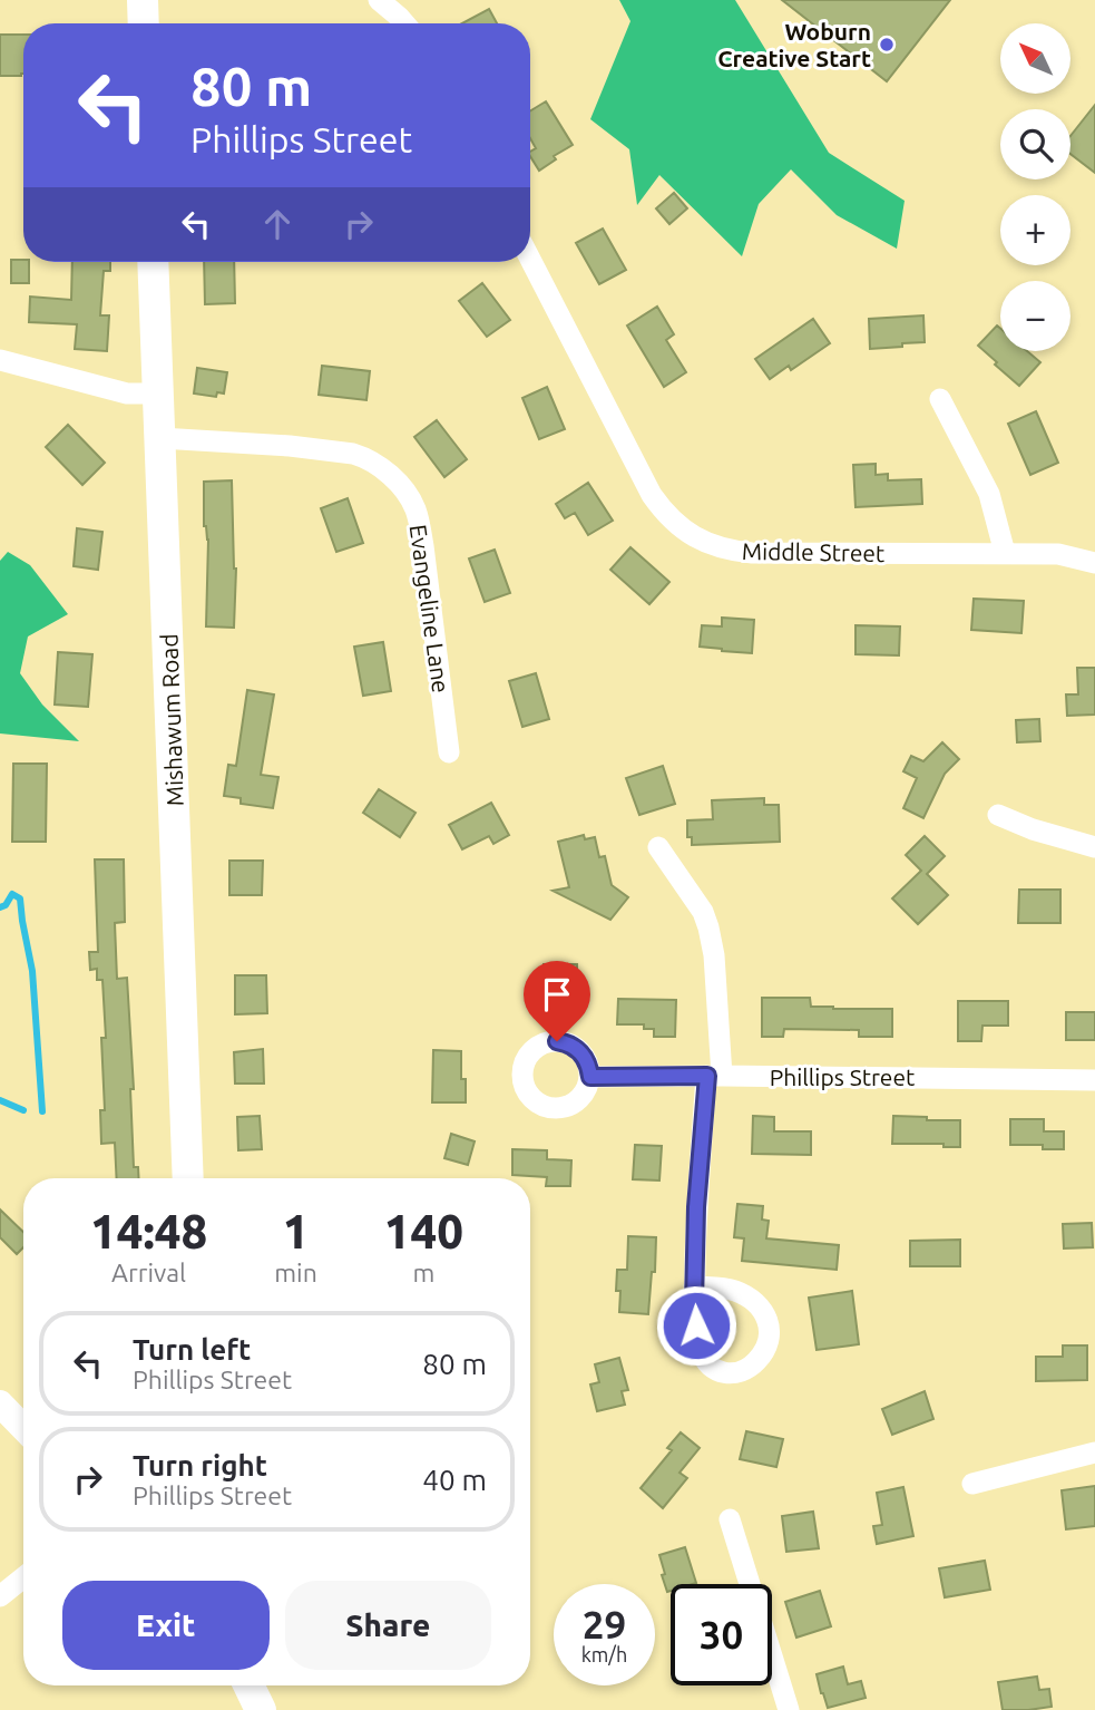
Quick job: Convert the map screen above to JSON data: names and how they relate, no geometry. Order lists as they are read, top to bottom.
{
  "streets": {
    "main road": ["Mishawum Road"],
    "street": ["Middle Street", "Evangeline Lane", "Phillips Street"]
  },
  "crossings": [
    ["Evangeline Lane", "Mishawum Road"]
  ],
  "places": ["Woburn Creative Start"],
  "north": "top left",
  "page": {
    "map_buttons": ["+", "−"],
    "turn": ["80 m", "Phillips Street"],
    "eta": [
      "14:48",
      "Arrival",
      "1",
      "min",
      "140",
      "m"
    ],
    "list": [
      {
        "name": "Turn left",
        "note": "Phillips Street",
        "value": "80 m"
      },
      {
        "name": "Turn right",
        "note": "Phillips Street",
        "value": "40 m"
      }
    ],
    "buttons": ["Exit", "Share"],
    "speed": "29 km/h",
    "limit": "30"
  }
}
